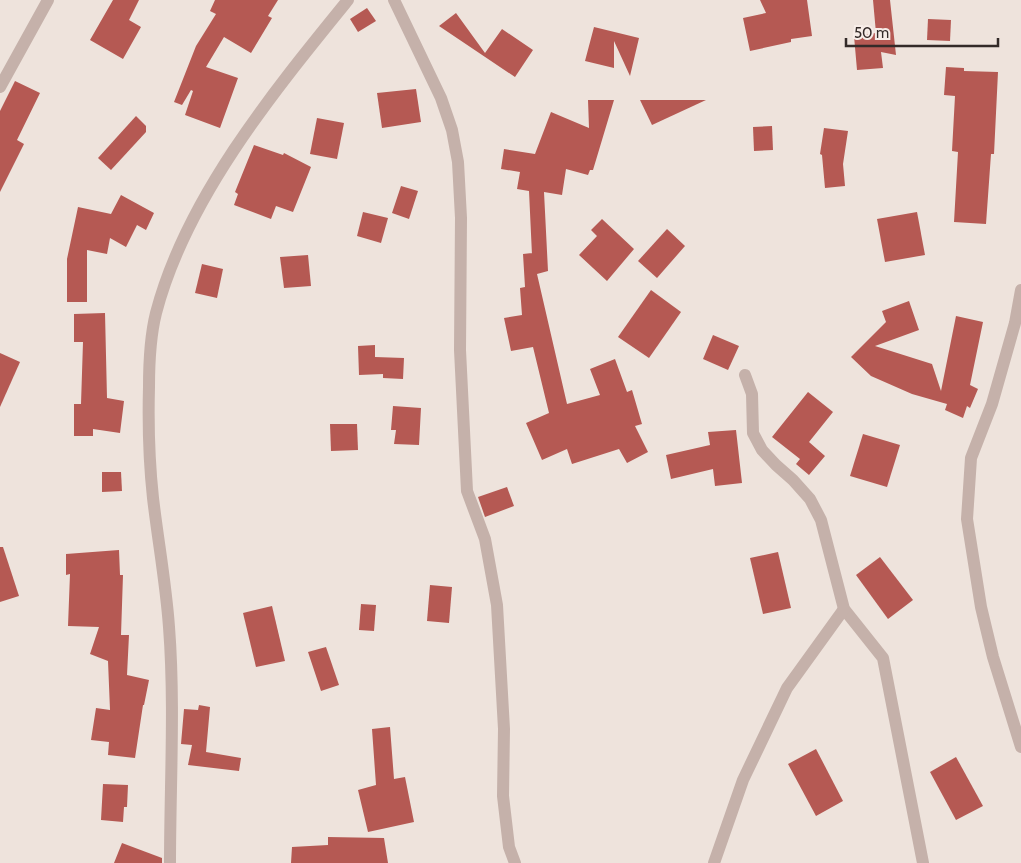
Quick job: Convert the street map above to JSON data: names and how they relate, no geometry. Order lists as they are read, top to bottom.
{
  "scale_bar": "50 m"
}
